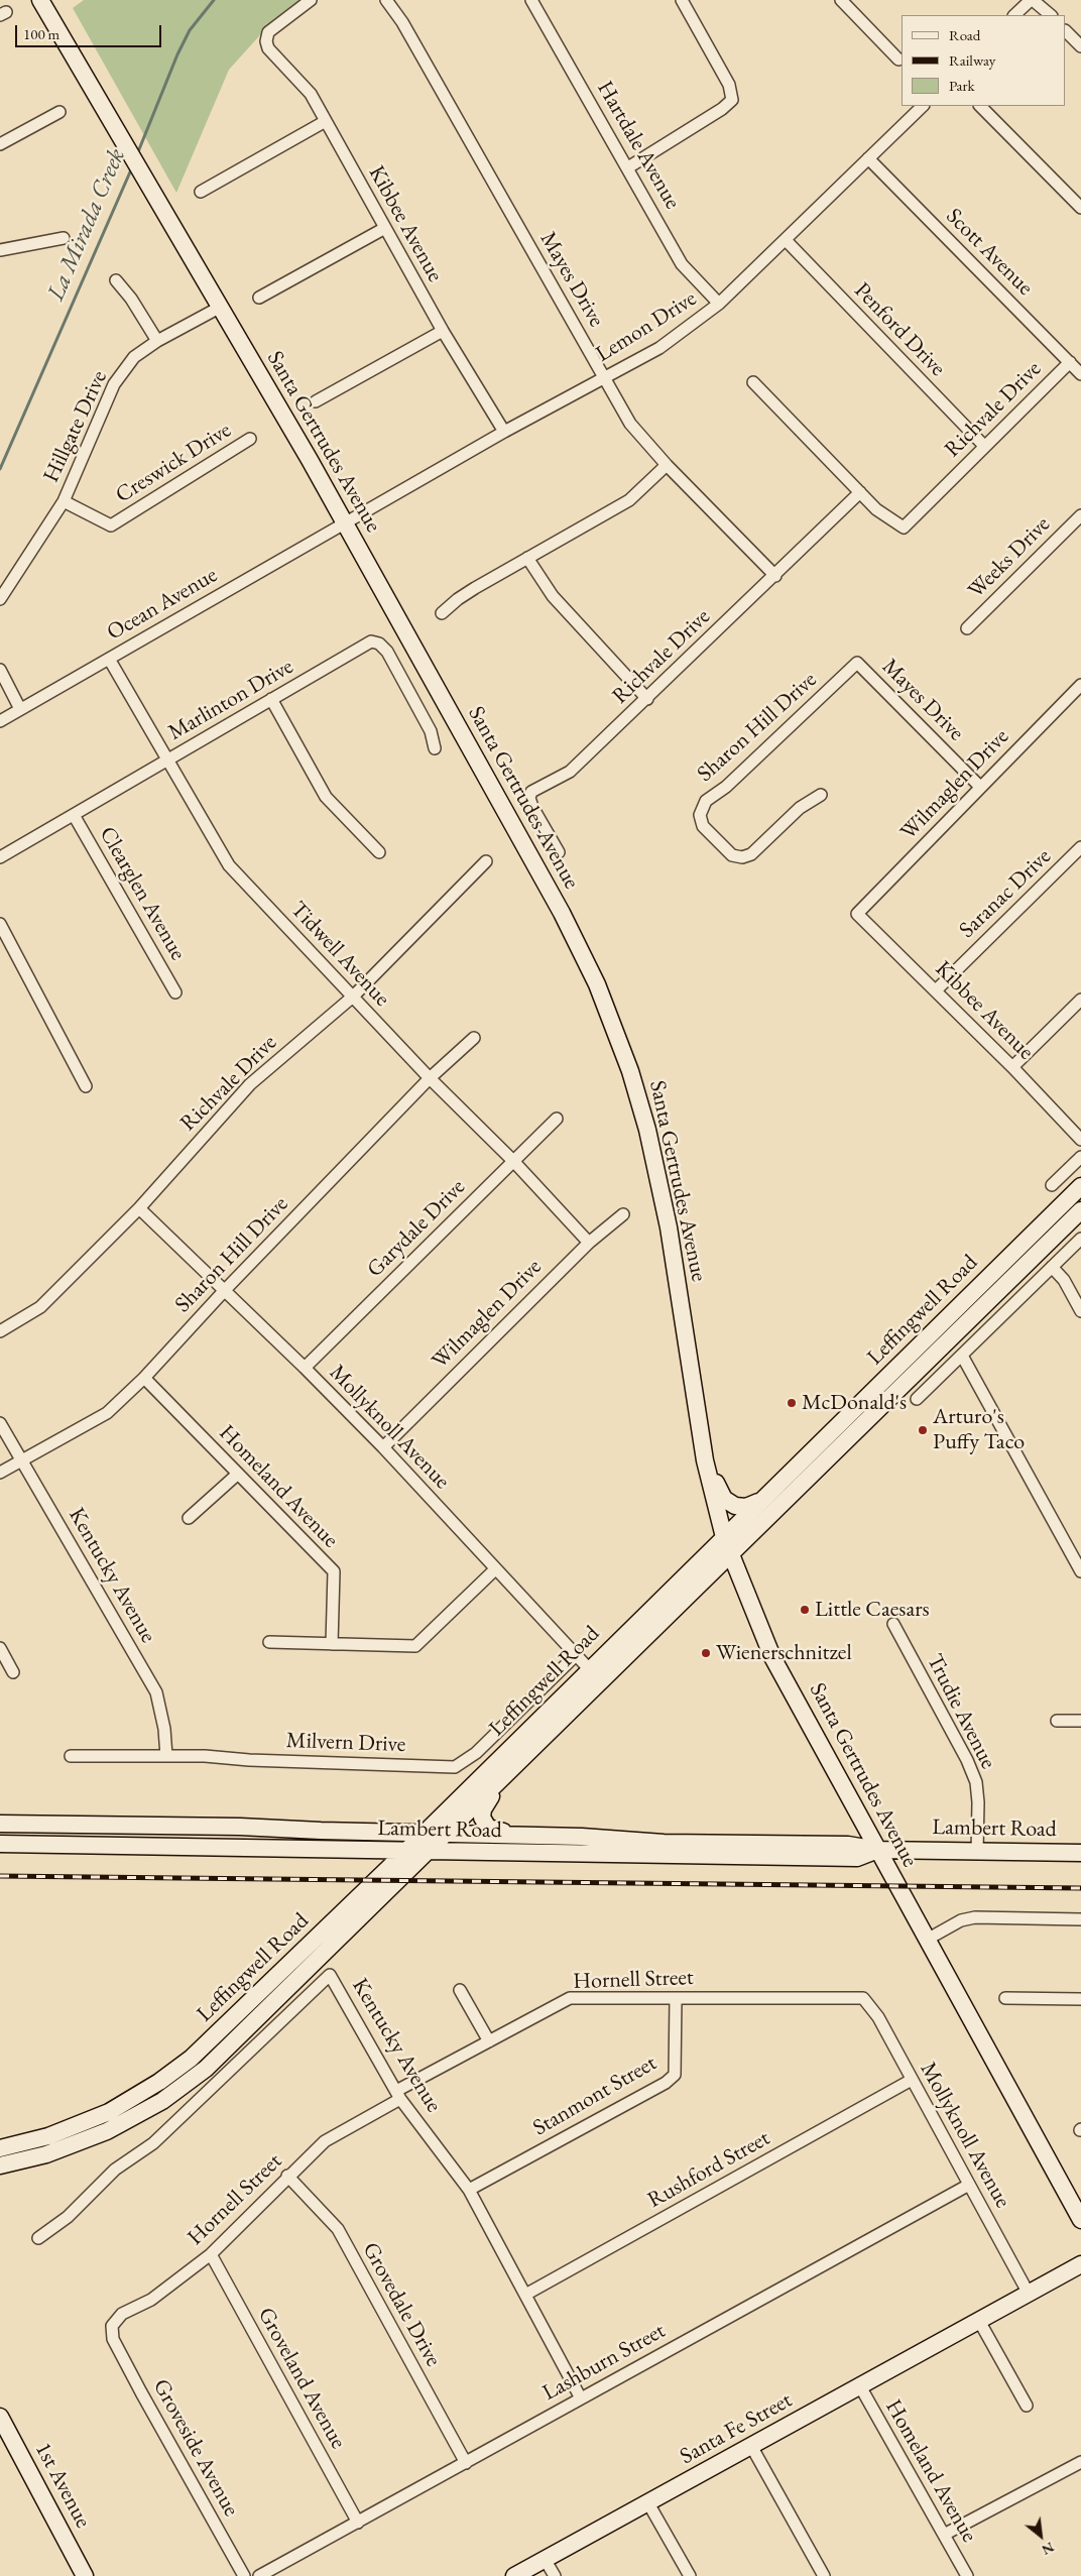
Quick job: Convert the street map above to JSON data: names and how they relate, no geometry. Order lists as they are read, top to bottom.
{
  "streets": {
    "main road": [
      "Santa Gertrudes Avenue",
      "Leffingwell Road",
      "Lambert Road",
      "Santa Fe Street",
      "1st Avenue"
    ],
    "street": [
      "Hartdale Avenue",
      "Kibbee Avenue",
      "Scott Avenue",
      "Mayes Drive",
      "Lemon Drive",
      "Penford Drive",
      "Richvale Drive",
      "Hillgate Drive",
      "Creswick Drive",
      "Weeks Drive",
      "Ocean Avenue",
      "Marlinton Drive",
      "Sharon Hill Drive",
      "Wilmaglen Drive",
      "Clearglen Avenue",
      "Saranac Drive",
      "Tidwell Avenue",
      "Garydale Drive",
      "Mollyknoll Avenue",
      "Homeland Avenue",
      "Kentucky Avenue",
      "Trudie Avenue",
      "Milvern Drive",
      "Hornell Street",
      "Stanmont Street",
      "Rushford Street",
      "Grovedale Drive",
      "Lashburn Street",
      "Groveland Avenue",
      "Groveside Avenue"
    ]
  },
  "crossings": [
    ["Hartdale Avenue", "Lemon Drive"],
    ["Kibbee Avenue", "Lemon Drive"],
    ["Kibbee Avenue", "Wilmaglen Drive"],
    ["Kibbee Avenue", "Saranac Drive"],
    ["Scott Avenue", "Lemon Drive"],
    ["Scott Avenue", "Richvale Drive"],
    ["Mayes Drive", "Lemon Drive"],
    ["Mayes Drive", "Richvale Drive"],
    ["Mayes Drive", "Sharon Hill Drive"],
    ["Mayes Drive", "Wilmaglen Drive"],
    ["Lemon Drive", "Penford Drive"],
    ["Lemon Drive", "Santa Gertrudes Avenue"],
    ["Lemon Drive", "Ocean Avenue"],
    ["Penford Drive", "Richvale Drive"],
    ["Richvale Drive", "Tidwell Avenue"],
    ["Richvale Drive", "Mollyknoll Avenue"],
    ["Hillgate Drive", "Santa Gertrudes Avenue"],
    ["Hillgate Drive", "Creswick Drive"],
    ["Santa Gertrudes Avenue", "Ocean Avenue"],
    ["Santa Gertrudes Avenue", "Leffingwell Road"],
    ["Santa Gertrudes Avenue", "Lambert Road"],
    ["Ocean Avenue", "Tidwell Avenue"],
    ["Marlinton Drive", "Clearglen Avenue"],
    ["Marlinton Drive", "Tidwell Avenue"],
    ["Sharon Hill Drive", "Tidwell Avenue"],
    ["Sharon Hill Drive", "Mollyknoll Avenue"],
    ["Sharon Hill Drive", "Homeland Avenue"],
    ["Sharon Hill Drive", "Kentucky Avenue"],
    ["Wilmaglen Drive", "Tidwell Avenue"],
    ["Wilmaglen Drive", "Mollyknoll Avenue"],
    ["Tidwell Avenue", "Garydale Drive"],
    ["Garydale Drive", "Mollyknoll Avenue"],
    ["Leffingwell Road", "Mollyknoll Avenue"],
    ["Leffingwell Road", "Lambert Road"],
    ["Mollyknoll Avenue", "Milvern Drive"],
    ["Mollyknoll Avenue", "Hornell Street"],
    ["Mollyknoll Avenue", "Rushford Street"],
    ["Mollyknoll Avenue", "Lashburn Street"],
    ["Mollyknoll Avenue", "Santa Fe Street"],
    ["Homeland Avenue", "Santa Fe Street"],
    ["Kentucky Avenue", "Milvern Drive"],
    ["Kentucky Avenue", "Hornell Street"],
    ["Kentucky Avenue", "Stanmont Street"],
    ["Kentucky Avenue", "Rushford Street"],
    ["Kentucky Avenue", "Lashburn Street"],
    ["Trudie Avenue", "Lambert Road"],
    ["Hornell Street", "Stanmont Street"],
    ["Hornell Street", "Grovedale Drive"],
    ["Hornell Street", "Groveland Avenue"],
    ["Hornell Street", "Groveside Avenue"],
    ["Grovedale Drive", "Lashburn Street"],
    ["Lashburn Street", "Groveland Avenue"]
  ],
  "water": ["La Mirada Creek"],
  "places": [
    "McDonald's",
    "Arturo's Puffy Taco",
    "Little Caesars",
    "Wienerschnitzel"
  ],
  "legend": ["Road", "Railway", "Park"],
  "scale_bar": "100 m",
  "north": "bottom right"
}
